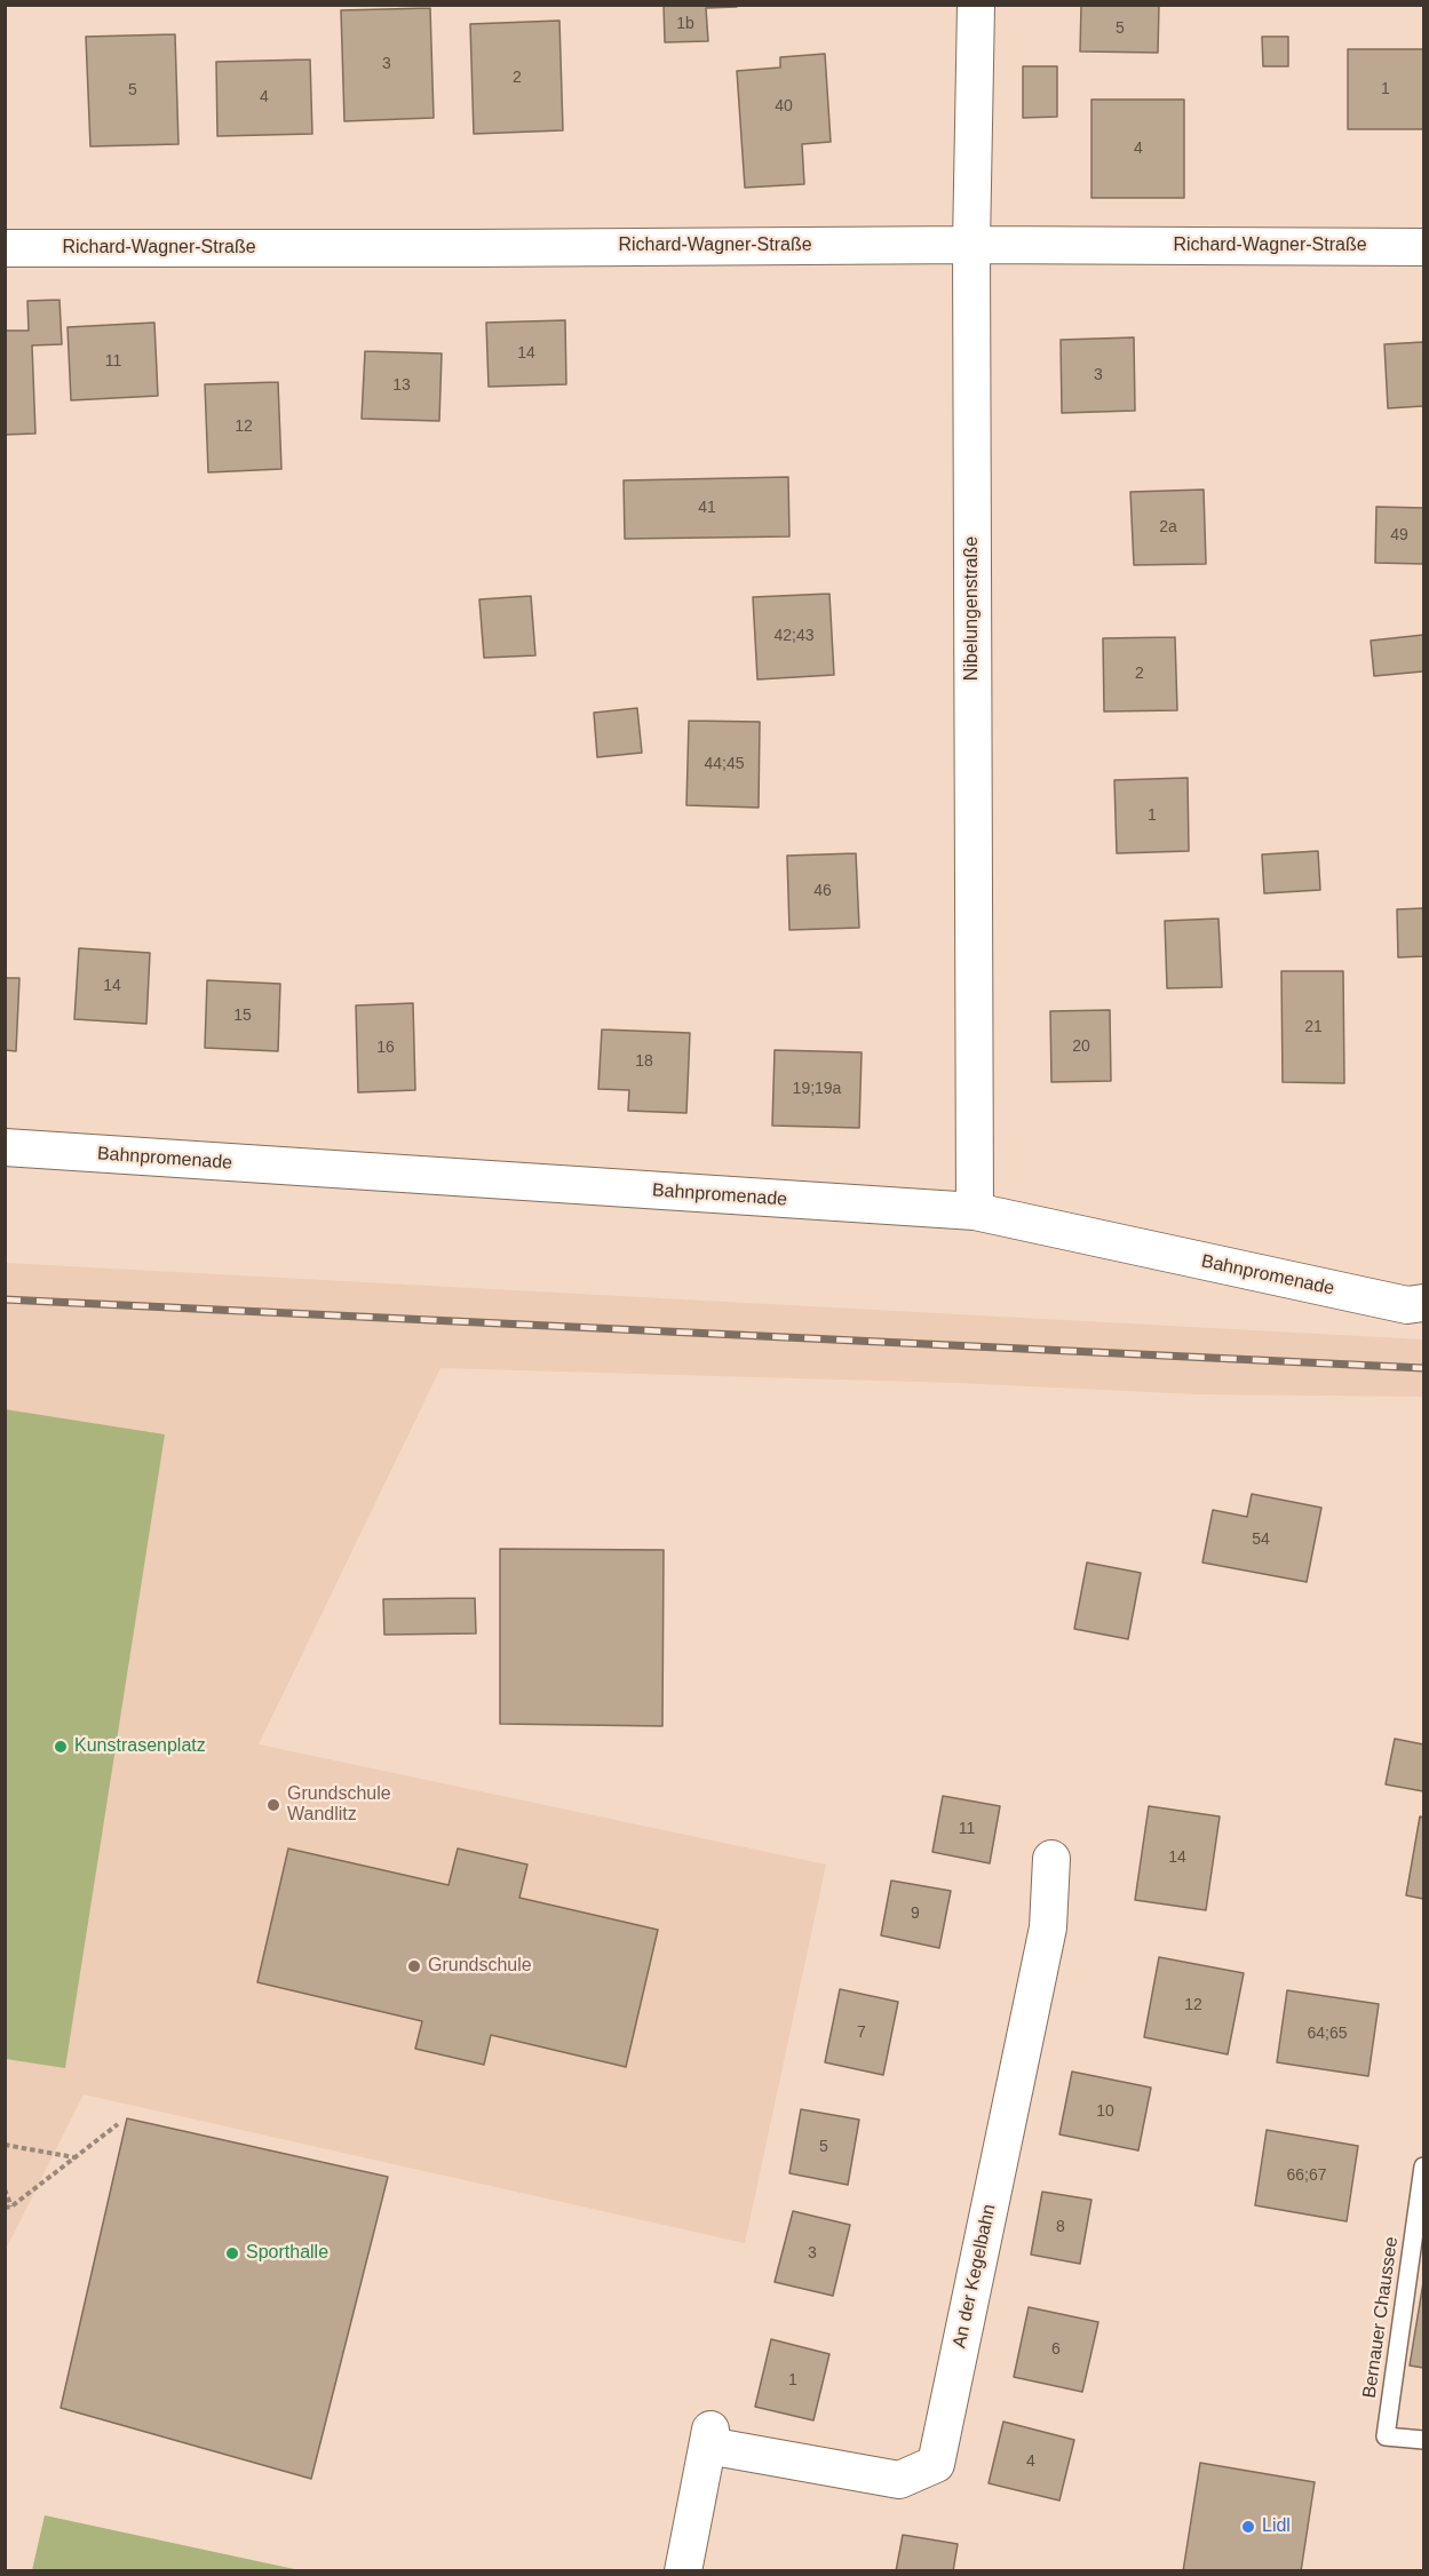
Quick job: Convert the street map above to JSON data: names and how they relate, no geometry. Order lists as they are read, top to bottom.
{
  "streets": {
    "street": [
      "Richard-Wagner-Straße",
      "Nibelungenstraße",
      "Bahnpromenade",
      "An der Kegelbahn"
    ],
    "lane": ["Bernauer Chaussee"]
  },
  "crossings": [
    ["Richard-Wagner-Straße", "Nibelungenstraße"],
    ["Nibelungenstraße", "Bahnpromenade"]
  ],
  "places": [
    "Kunstrasenplatz",
    "Grundschule Wandlitz",
    "Grundschule",
    "Sporthalle",
    "Lidl"
  ],
  "house_numbers": [
    "1b",
    "5",
    "3",
    "2",
    "1",
    "5",
    "4",
    "40",
    "4",
    "14",
    "11",
    "3",
    "13",
    "12",
    "41",
    "2a",
    "49",
    "42;43",
    "2",
    "44;45",
    "1",
    "46",
    "14",
    "15",
    "21",
    "20",
    "16",
    "18",
    "19;19a",
    "54",
    "11",
    "14",
    "9",
    "12",
    "7",
    "64;65",
    "10",
    "5",
    "66;67",
    "8",
    "3",
    "6",
    "1",
    "4"
  ]
}
